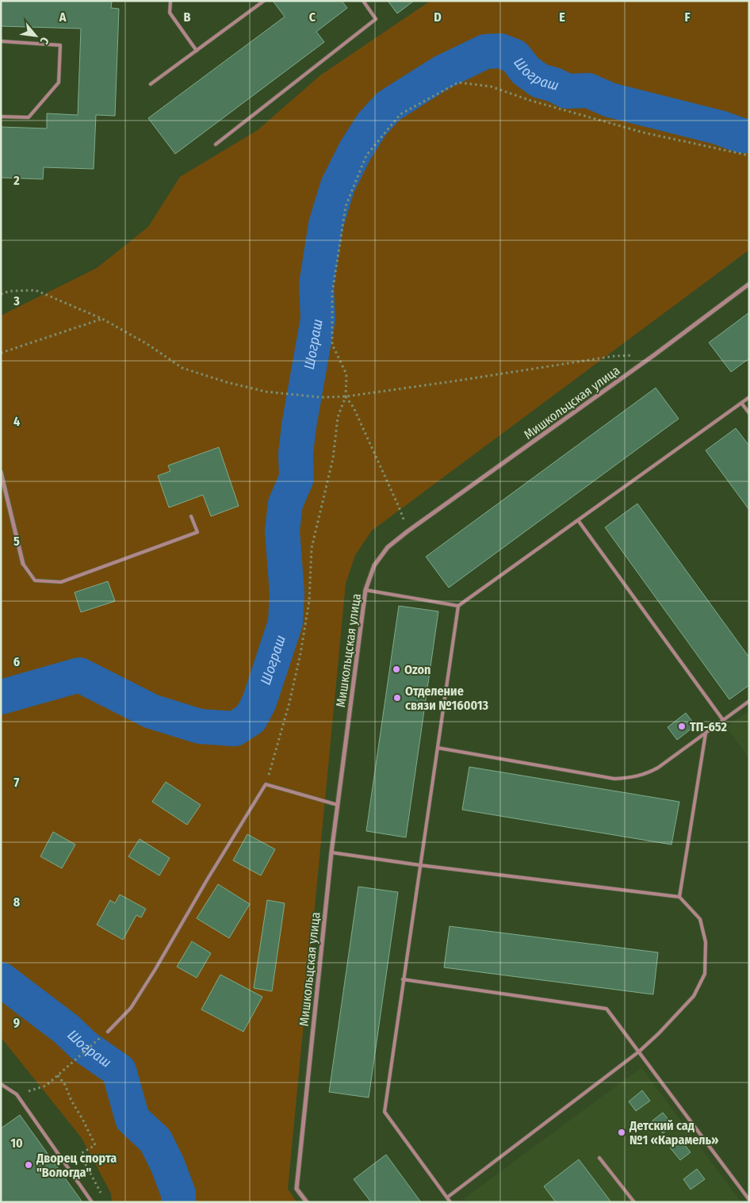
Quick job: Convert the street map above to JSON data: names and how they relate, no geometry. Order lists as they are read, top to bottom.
{
  "streets": {
    "street": ["Мишкольцская улица"]
  },
  "water": ["Шограш"],
  "places": [
    "Ozon",
    "Отделение связи №160013",
    "ТП-652",
    "Детский сад №1 «Карамель»",
    "Дворец спорта \"Вологда\""
  ],
  "north": "bottom right",
  "grid": {
    "columns": [
      "A",
      "B",
      "C",
      "D",
      "E",
      "F"
    ],
    "rows": [
      "2",
      "3",
      "4",
      "5",
      "6",
      "7",
      "8",
      "9",
      "10"
    ]
  }
}
